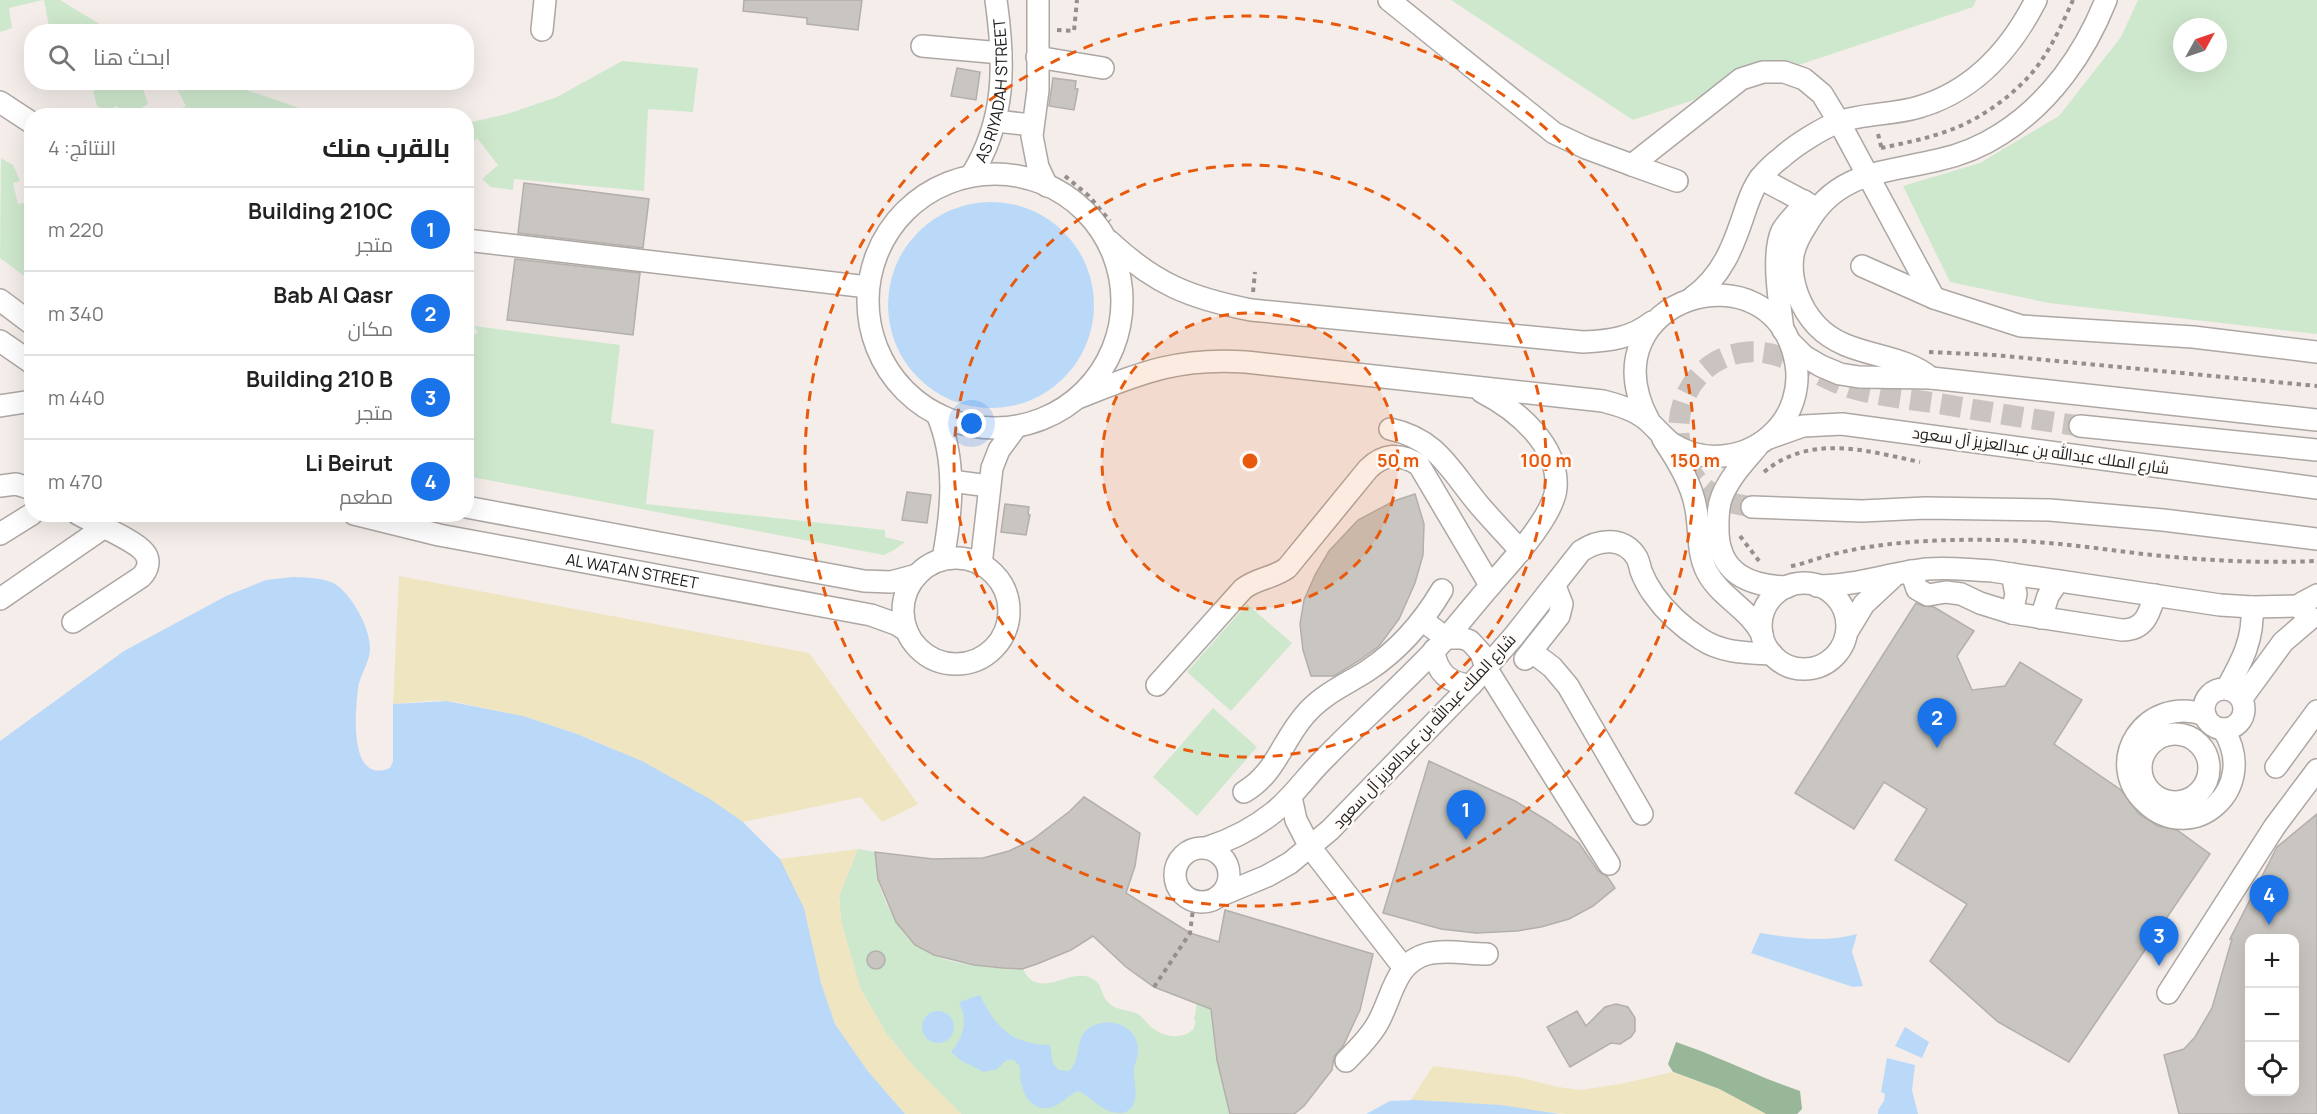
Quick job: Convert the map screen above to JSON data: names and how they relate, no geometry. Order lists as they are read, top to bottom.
{
  "streets": {
    "street": ["AS RIYADAH STREET", "شارع الملك عبدالله بن عبدالعزيز آل سعود", "AL WATAN STREET"]
  },
  "north": "top right",
  "page": {
    "search": "ابحث هنا",
    "heading": ["بالقرب منك", "النتائج: 4"],
    "list": [
      {
        "mark": "1",
        "name": "Building 210C",
        "note": "متجر",
        "value": "220 m"
      },
      {
        "mark": "2",
        "name": "Bab Al Qasr",
        "note": "مكان",
        "value": "340 m"
      },
      {
        "mark": "3",
        "name": "Building 210 B",
        "note": "متجر",
        "value": "440 m"
      },
      {
        "mark": "4",
        "name": "Li Beirut",
        "note": "مطعم",
        "value": "470 m"
      }
    ],
    "pins": [
      "2",
      "1",
      "4",
      "3"
    ],
    "map_buttons": ["+", "−"]
  },
  "rings": ["50 m", "100 m", "150 m"]
}
